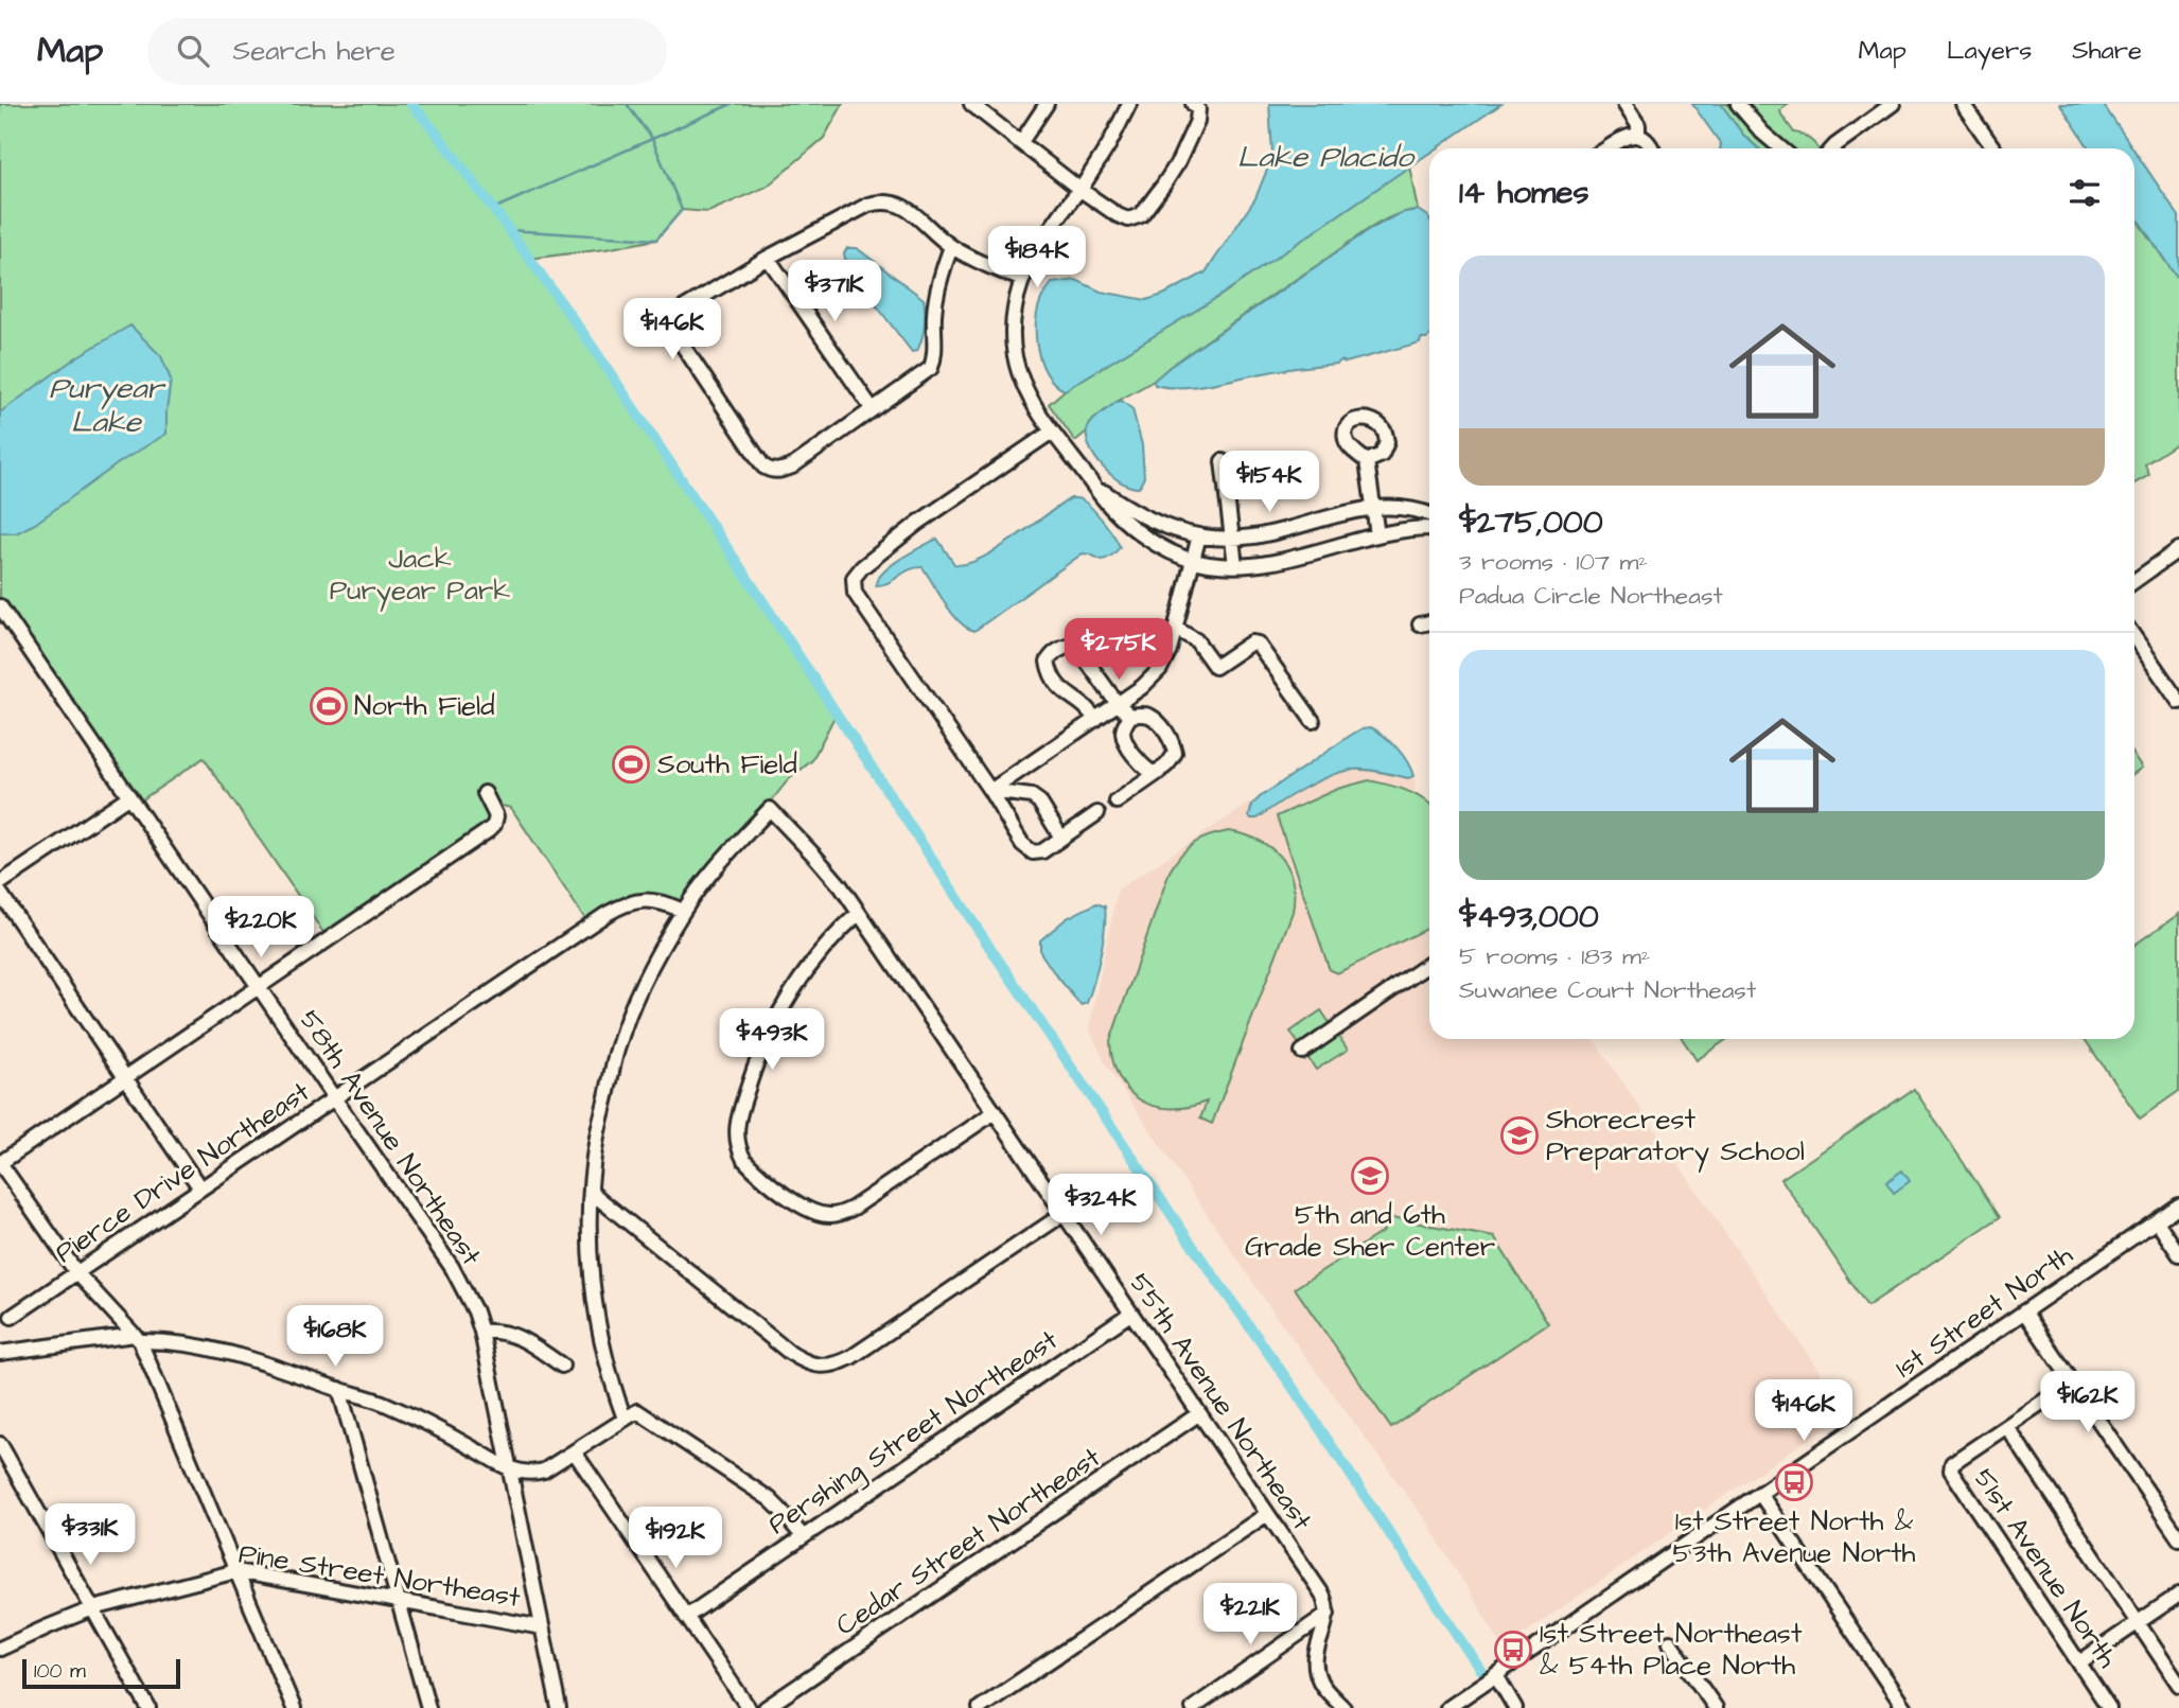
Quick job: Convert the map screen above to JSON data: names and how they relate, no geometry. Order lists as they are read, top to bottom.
{
  "streets": {
    "street": [
      "58th Avenue Northeast",
      "Pierce Drive Northeast",
      "1st Street North",
      "55th Avenue Northeast",
      "Pershing Street Northeast",
      "Cedar Street Northeast",
      "51st Avenue North",
      "Pine Street Northeast"
    ]
  },
  "crossings": [
    ["58th Avenue Northeast", "Pierce Drive Northeast"],
    ["58th Avenue Northeast", "Pine Street Northeast"],
    ["Pierce Drive Northeast", "55th Avenue Northeast"],
    ["55th Avenue Northeast", "Pershing Street Northeast"],
    ["55th Avenue Northeast", "Cedar Street Northeast"]
  ],
  "water": ["Lake Placido", "Puryear Lake"],
  "parks": ["Jack Puryear Park"],
  "places": {
    "sports": ["North Field", "South Field"],
    "school or university": ["Shorecrest Preparatory School", "5th and 6th Grade Sher Center"],
    "bus stop": ["1st Street North & 53th Avenue North", "1st Street Northeast & 54th Place North"]
  },
  "scale_bar": "100 m",
  "page": {
    "header": "Map",
    "search": "Search here",
    "nav": ["Map", "Layers", "Share"],
    "heading": "14 homes",
    "price": [
      "$184K",
      "$371K",
      "$146K",
      "$154K",
      "$275K",
      "$220K",
      "$493K",
      "$324K",
      "$168K",
      "$162K",
      "$146K",
      "$331K",
      "$192K",
      "$221K"
    ],
    "list": [
      {
        "name": "$275,000",
        "note": "3 rooms · 107 m² · Padua Circle Northeast"
      },
      {
        "name": "$493,000",
        "note": "5 rooms · 183 m² · Suwanee Court Northeast"
      }
    ],
    "scale": "100 m"
  }
}
